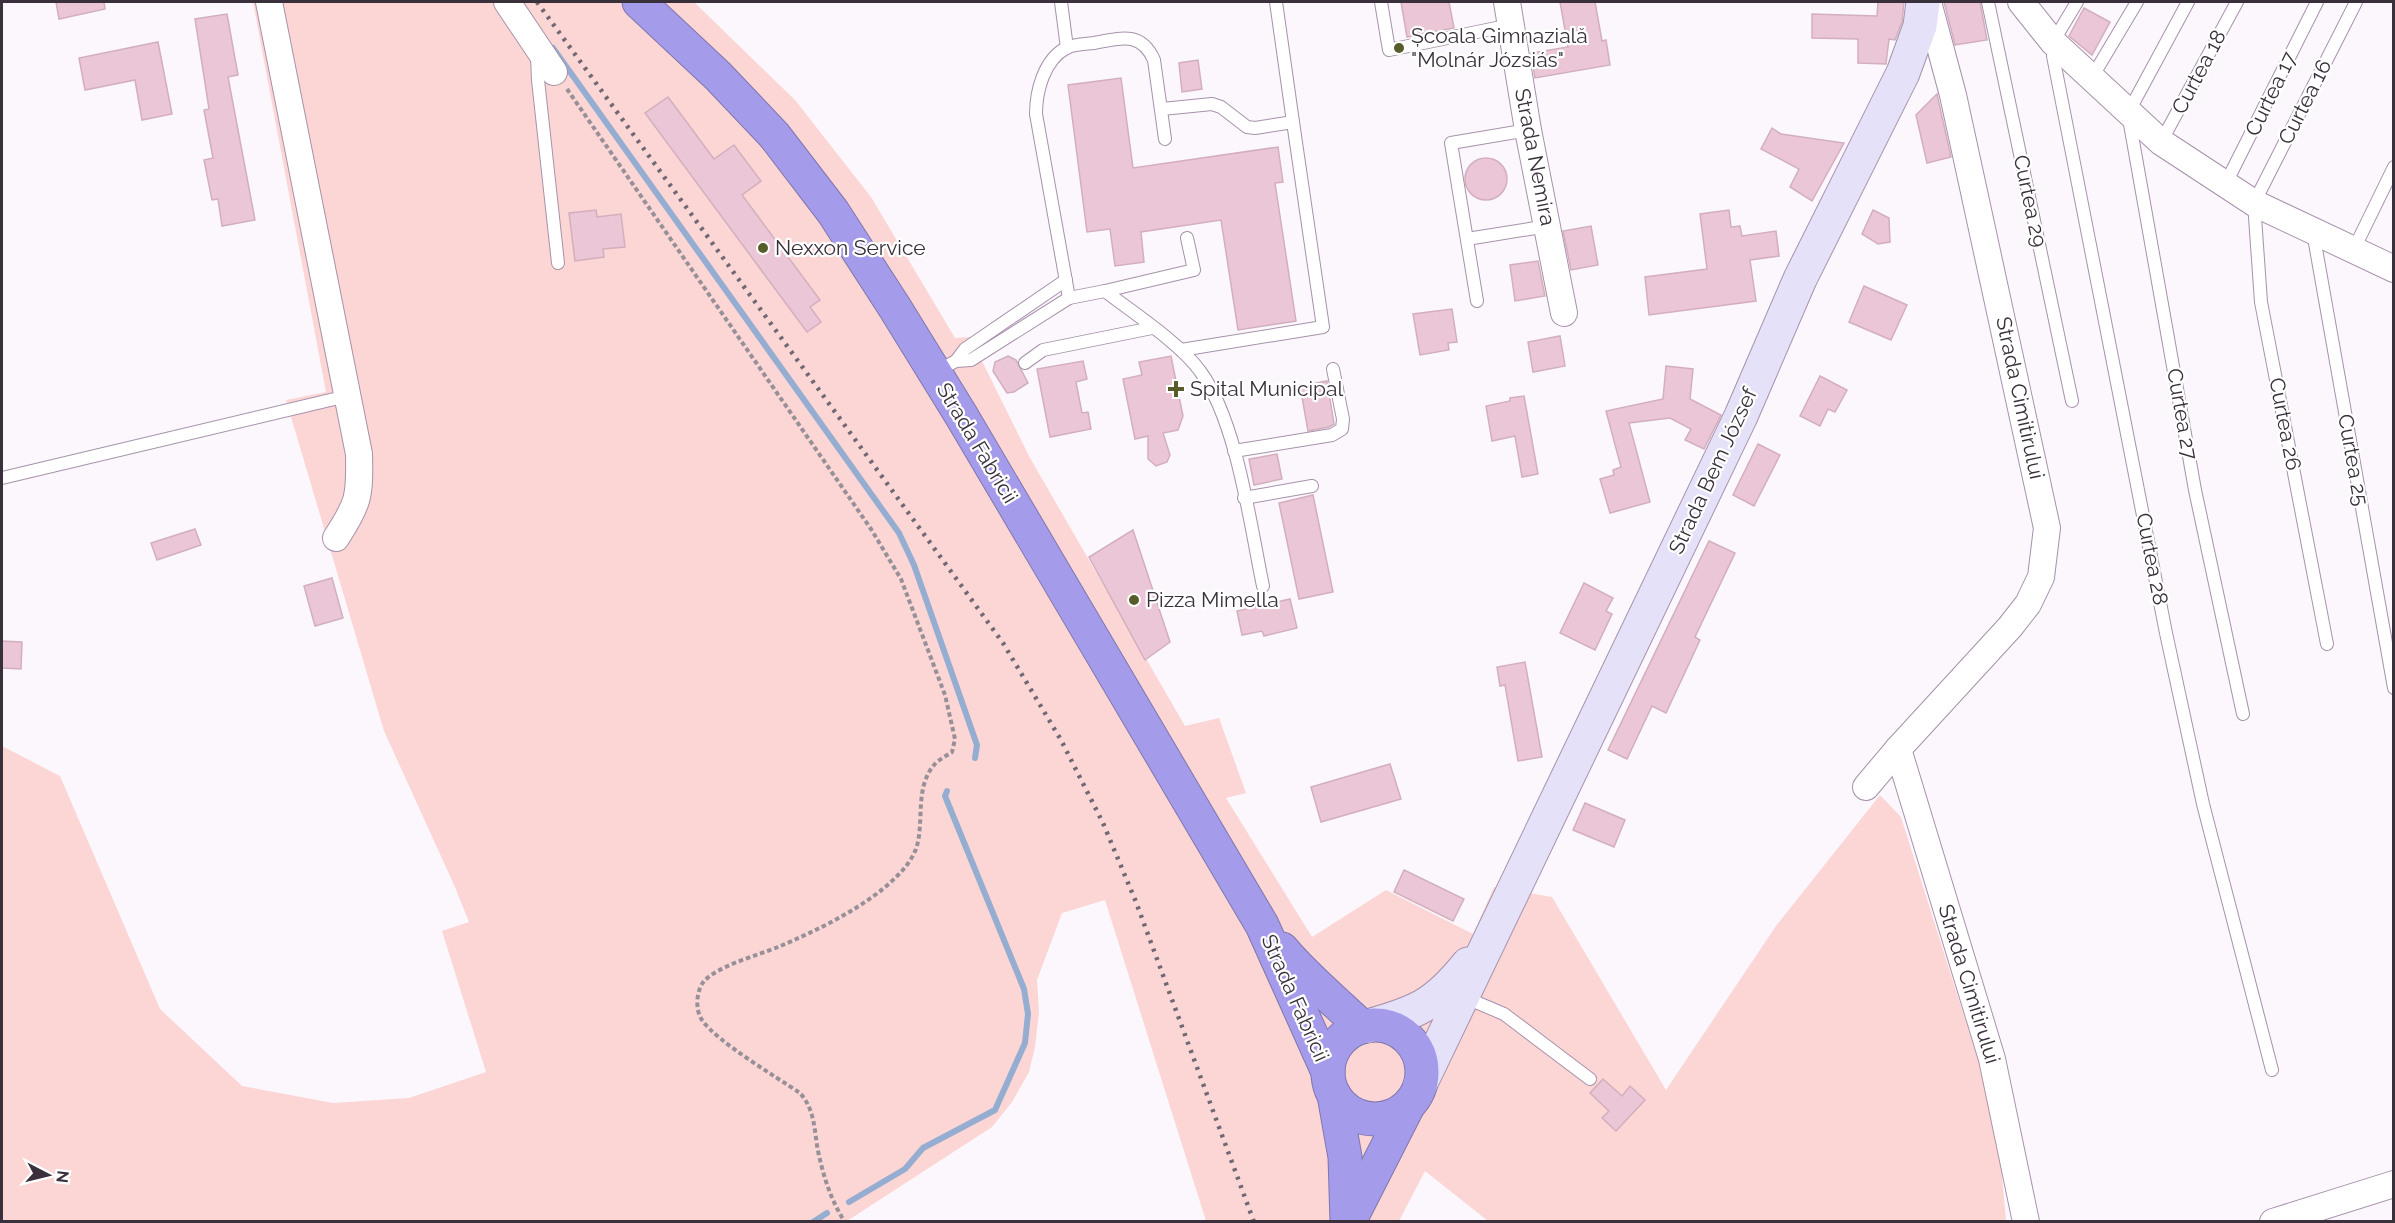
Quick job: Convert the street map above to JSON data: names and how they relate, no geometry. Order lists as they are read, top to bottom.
{
  "streets": {
    "highway": ["Strada Fabricii", "Strada Bem József"],
    "street": ["Strada Nemira", "Strada Cimitirului"],
    "lane": [
      "Curtea 18",
      "Curtea 17",
      "Curtea 16",
      "Curtea 29",
      "Curtea 27",
      "Curtea 26",
      "Curtea 25",
      "Curtea 28"
    ]
  },
  "crossings": [
    ["Curtea 16", "Curtea 26"],
    ["Strada Fabricii", "Strada Bem József"]
  ],
  "places": {
    "other": ["Școala Gimnazială \"Molnár Józsiás\"", "Nexxon Service", "Pizza Mimella"],
    "health": ["Spital Municipal"]
  },
  "north": "right"
}
